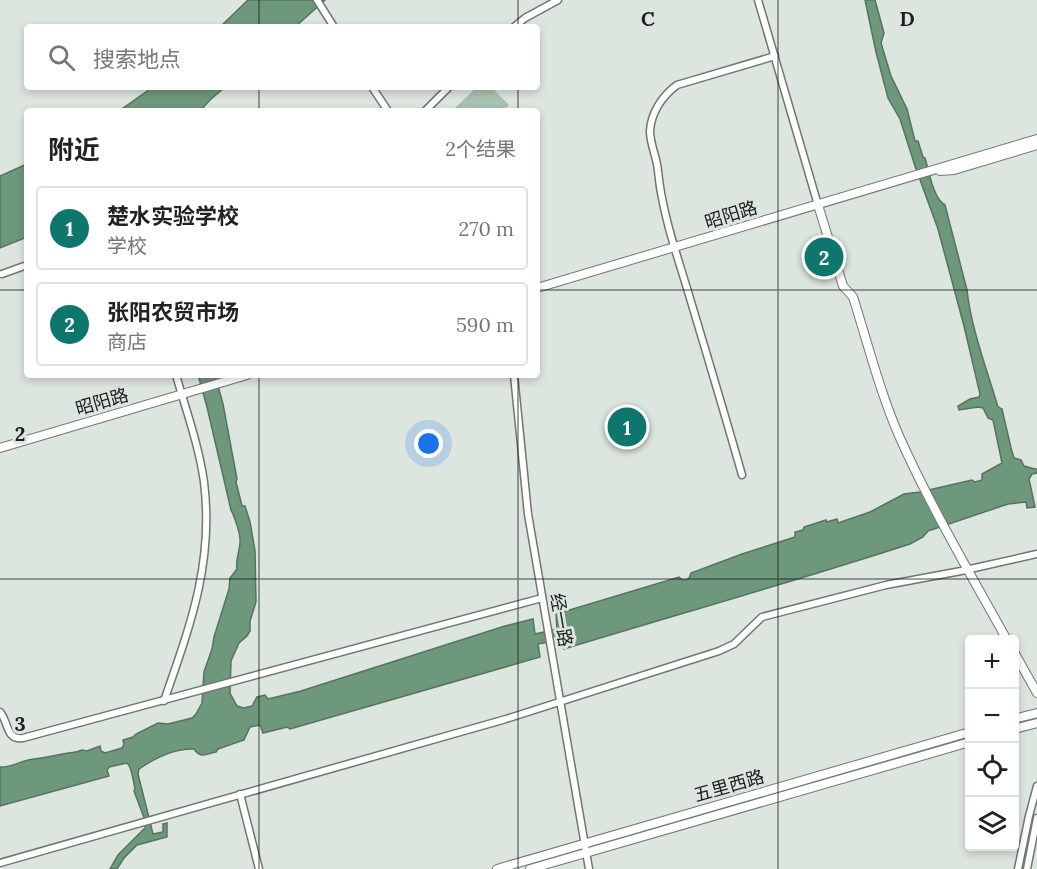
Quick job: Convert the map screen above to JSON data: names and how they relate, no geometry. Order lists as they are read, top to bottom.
{
  "streets": {
    "main road": ["昭阳路", "五里西路"],
    "street": ["经一路"]
  },
  "crossings": [
    ["经一路", "五里西路"]
  ],
  "page": {
    "search": "搜索地点",
    "heading": ["附近", "2个结果"],
    "list": [
      {
        "mark": "1",
        "name": "楚水实验学校",
        "note": "学校",
        "value": "270 m"
      },
      {
        "mark": "2",
        "name": "张阳农贸市场",
        "note": "商店",
        "value": "590 m"
      }
    ],
    "pins": ["2", "1"],
    "map_buttons": ["+", "−"]
  },
  "grid": {
    "columns": ["C", "D"],
    "rows": ["2", "3"]
  }
}
